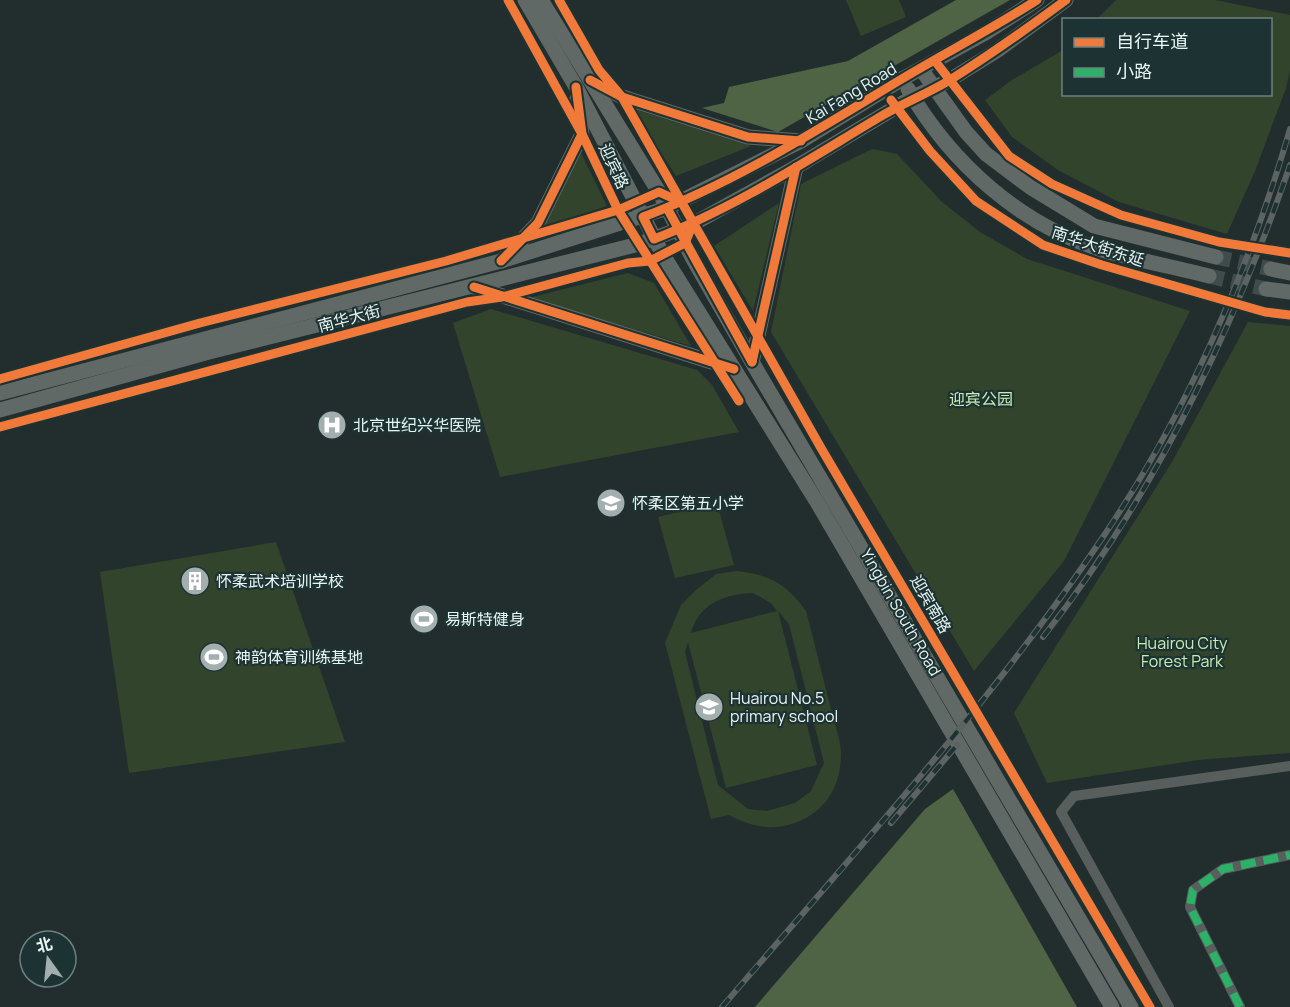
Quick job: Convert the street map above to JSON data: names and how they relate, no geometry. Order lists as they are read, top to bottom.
{
  "streets": {
    "main road": [
      "Kai Fang Road",
      "迎宾路",
      "南华大街东延",
      "南华大街",
      "Yingbin South Road"
    ],
    "cycle path": ["迎宾南路"]
  },
  "crossings": [
    ["Kai Fang Road", "迎宾路"],
    ["Kai Fang Road", "南华大街东延"],
    ["Kai Fang Road", "南华大街"],
    ["Kai Fang Road", "Yingbin South Road"],
    ["迎宾路", "南华大街"],
    ["迎宾路", "Yingbin South Road"],
    ["南华大街", "Yingbin South Road"]
  ],
  "parks": ["迎宾公园", "Huairou City Forest Park"],
  "places": {
    "hospital": ["北京世纪兴华医院"],
    "school or university": ["怀柔区第五小学", "Huairou No.5 primary school"],
    "building": ["怀柔武术培训学校"],
    "sports": ["易斯特健身", "神韵体育训练基地"]
  },
  "legend": ["自行车道", "小路"],
  "north": "top"
}
